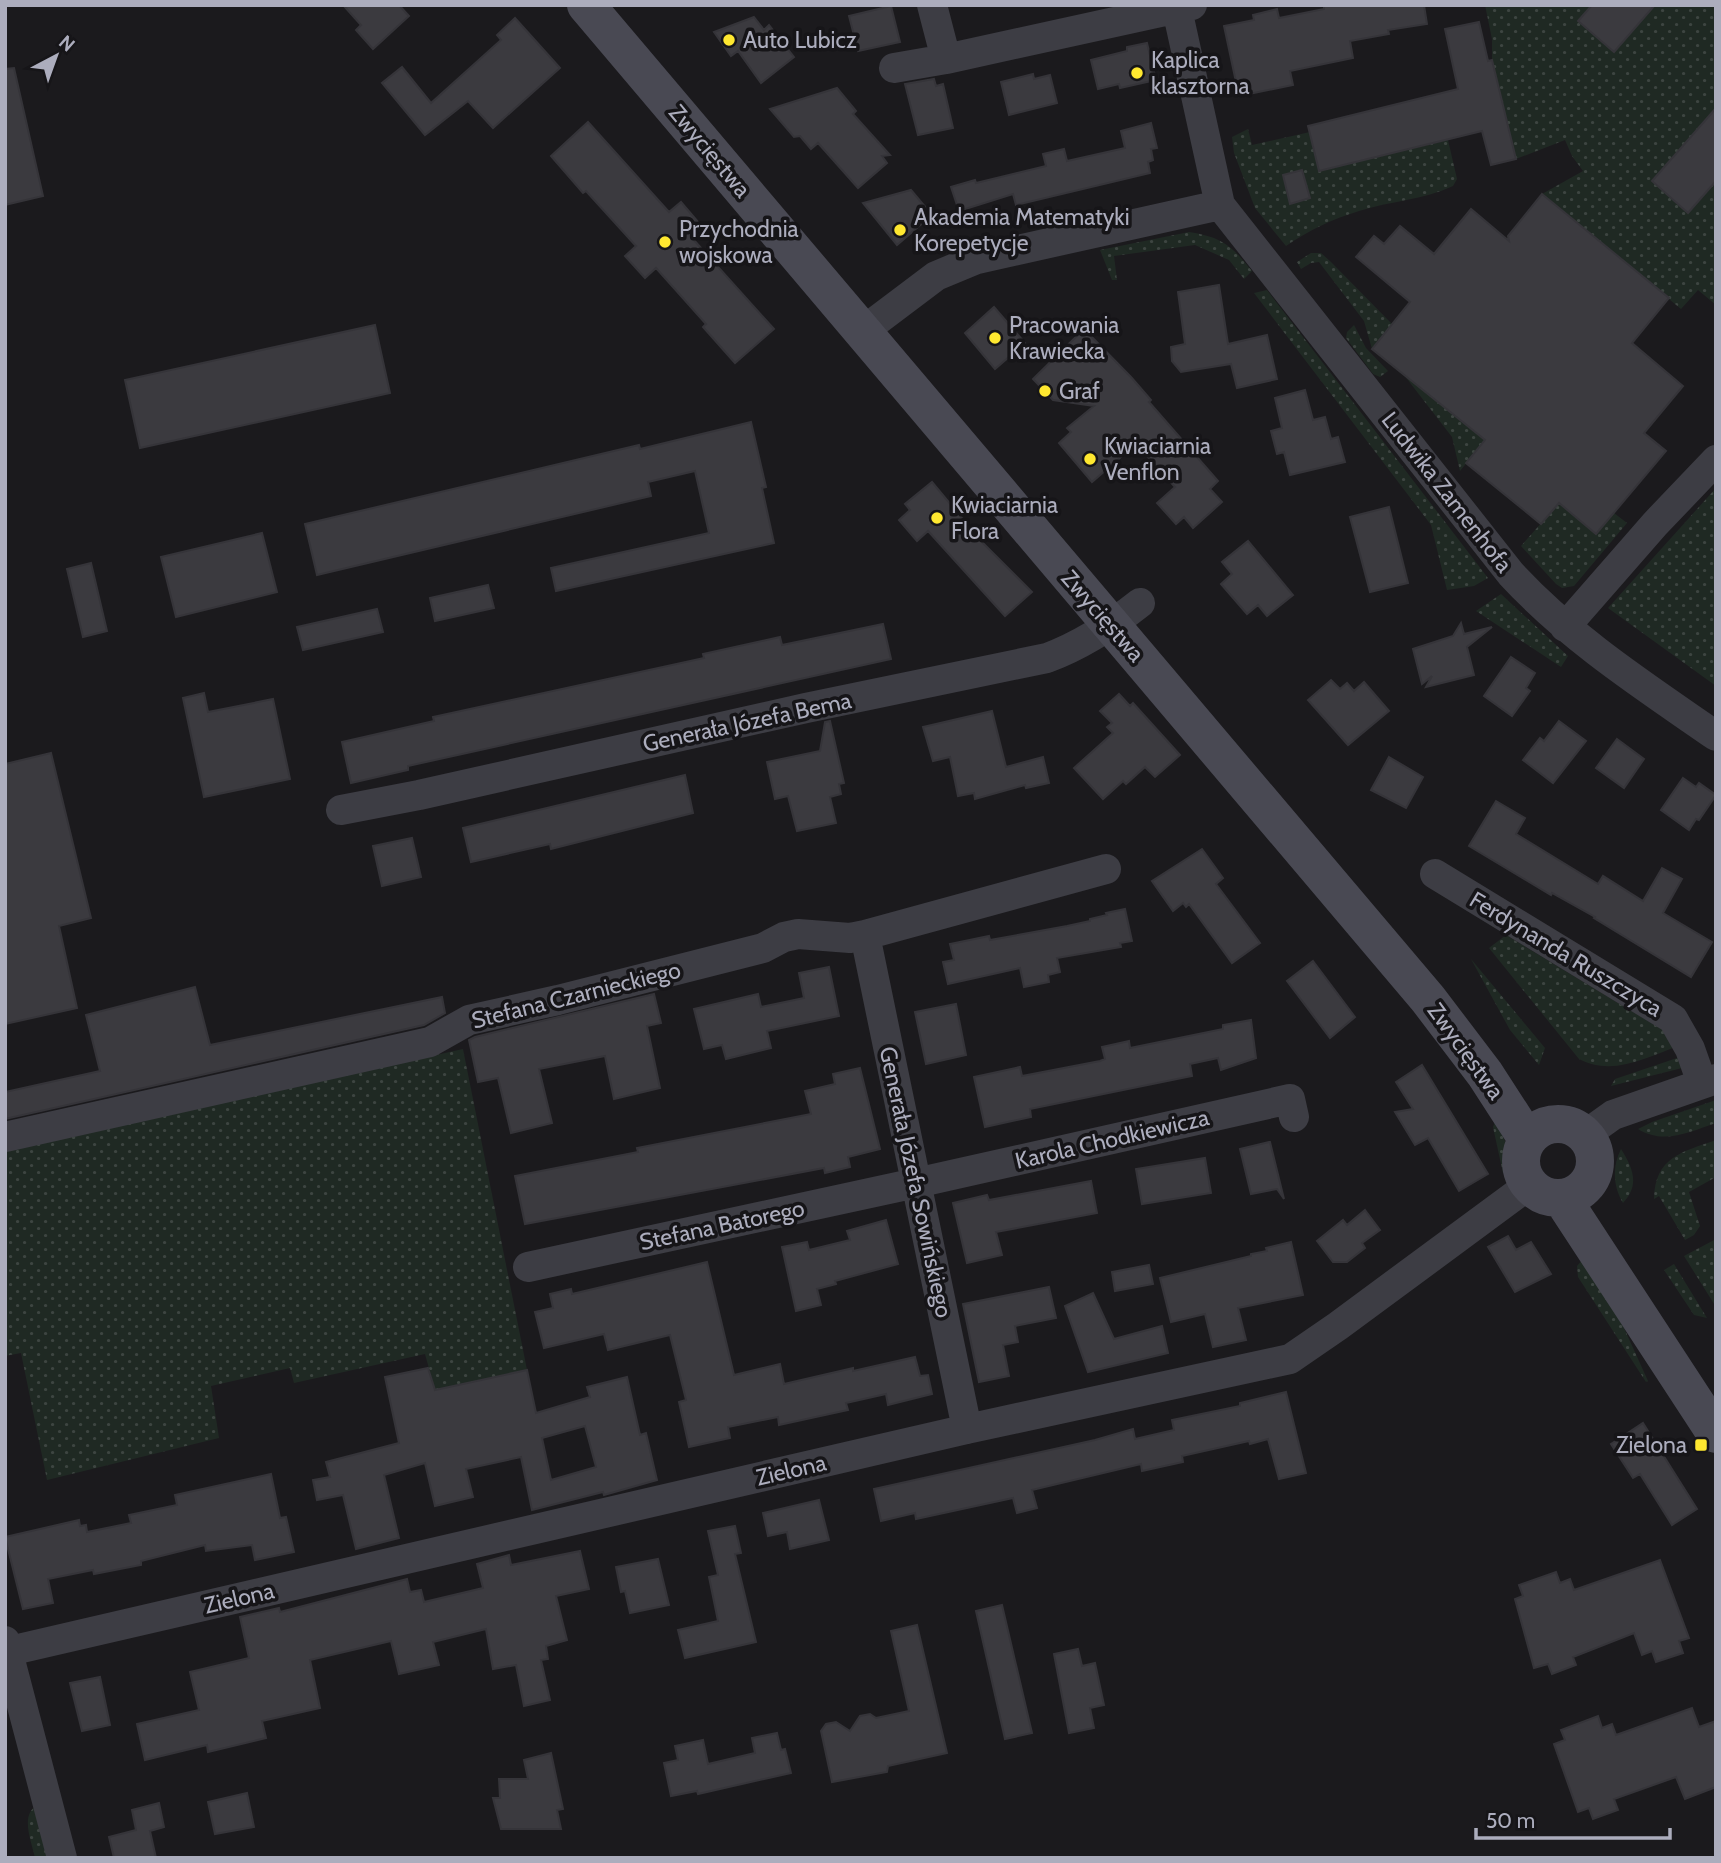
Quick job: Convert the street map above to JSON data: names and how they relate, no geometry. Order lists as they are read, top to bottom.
{
  "streets": {
    "main road": ["Zwycięstwa"],
    "street": [
      "Ludwika Zamenhofa",
      "Generała Józefa Bema",
      "Ferdynanda Ruszczyca",
      "Stefana Czarnieckiego",
      "Karola Chodkiewicza",
      "Generała Józefa Sowińskiego",
      "Stefana Batorego",
      "Zielona"
    ]
  },
  "crossings": [
    ["Zwycięstwa", "Generała Józefa Bema"],
    ["Zwycięstwa", "Ferdynanda Ruszczyca"],
    ["Zwycięstwa", "Zielona"],
    ["Ferdynanda Ruszczyca", "Zielona"],
    ["Stefana Czarnieckiego", "Generała Józefa Sowińskiego"],
    ["Karola Chodkiewicza", "Generała Józefa Sowińskiego"],
    ["Karola Chodkiewicza", "Stefana Batorego"],
    ["Generała Józefa Sowińskiego", "Stefana Batorego"],
    ["Generała Józefa Sowińskiego", "Zielona"]
  ],
  "places": {
    "other": [
      "Auto Lubicz",
      "Kaplica klasztorna",
      "Akademia Matematyki Korepetycje",
      "Przychodnia wojskowa",
      "Pracowania Krawiecka",
      "Graf",
      "Kwiaciarnia Venflon",
      "Kwiaciarnia Flora"
    ],
    "transit": ["Zielona"]
  },
  "scale_bar": "50 m",
  "north": "top right"
}
